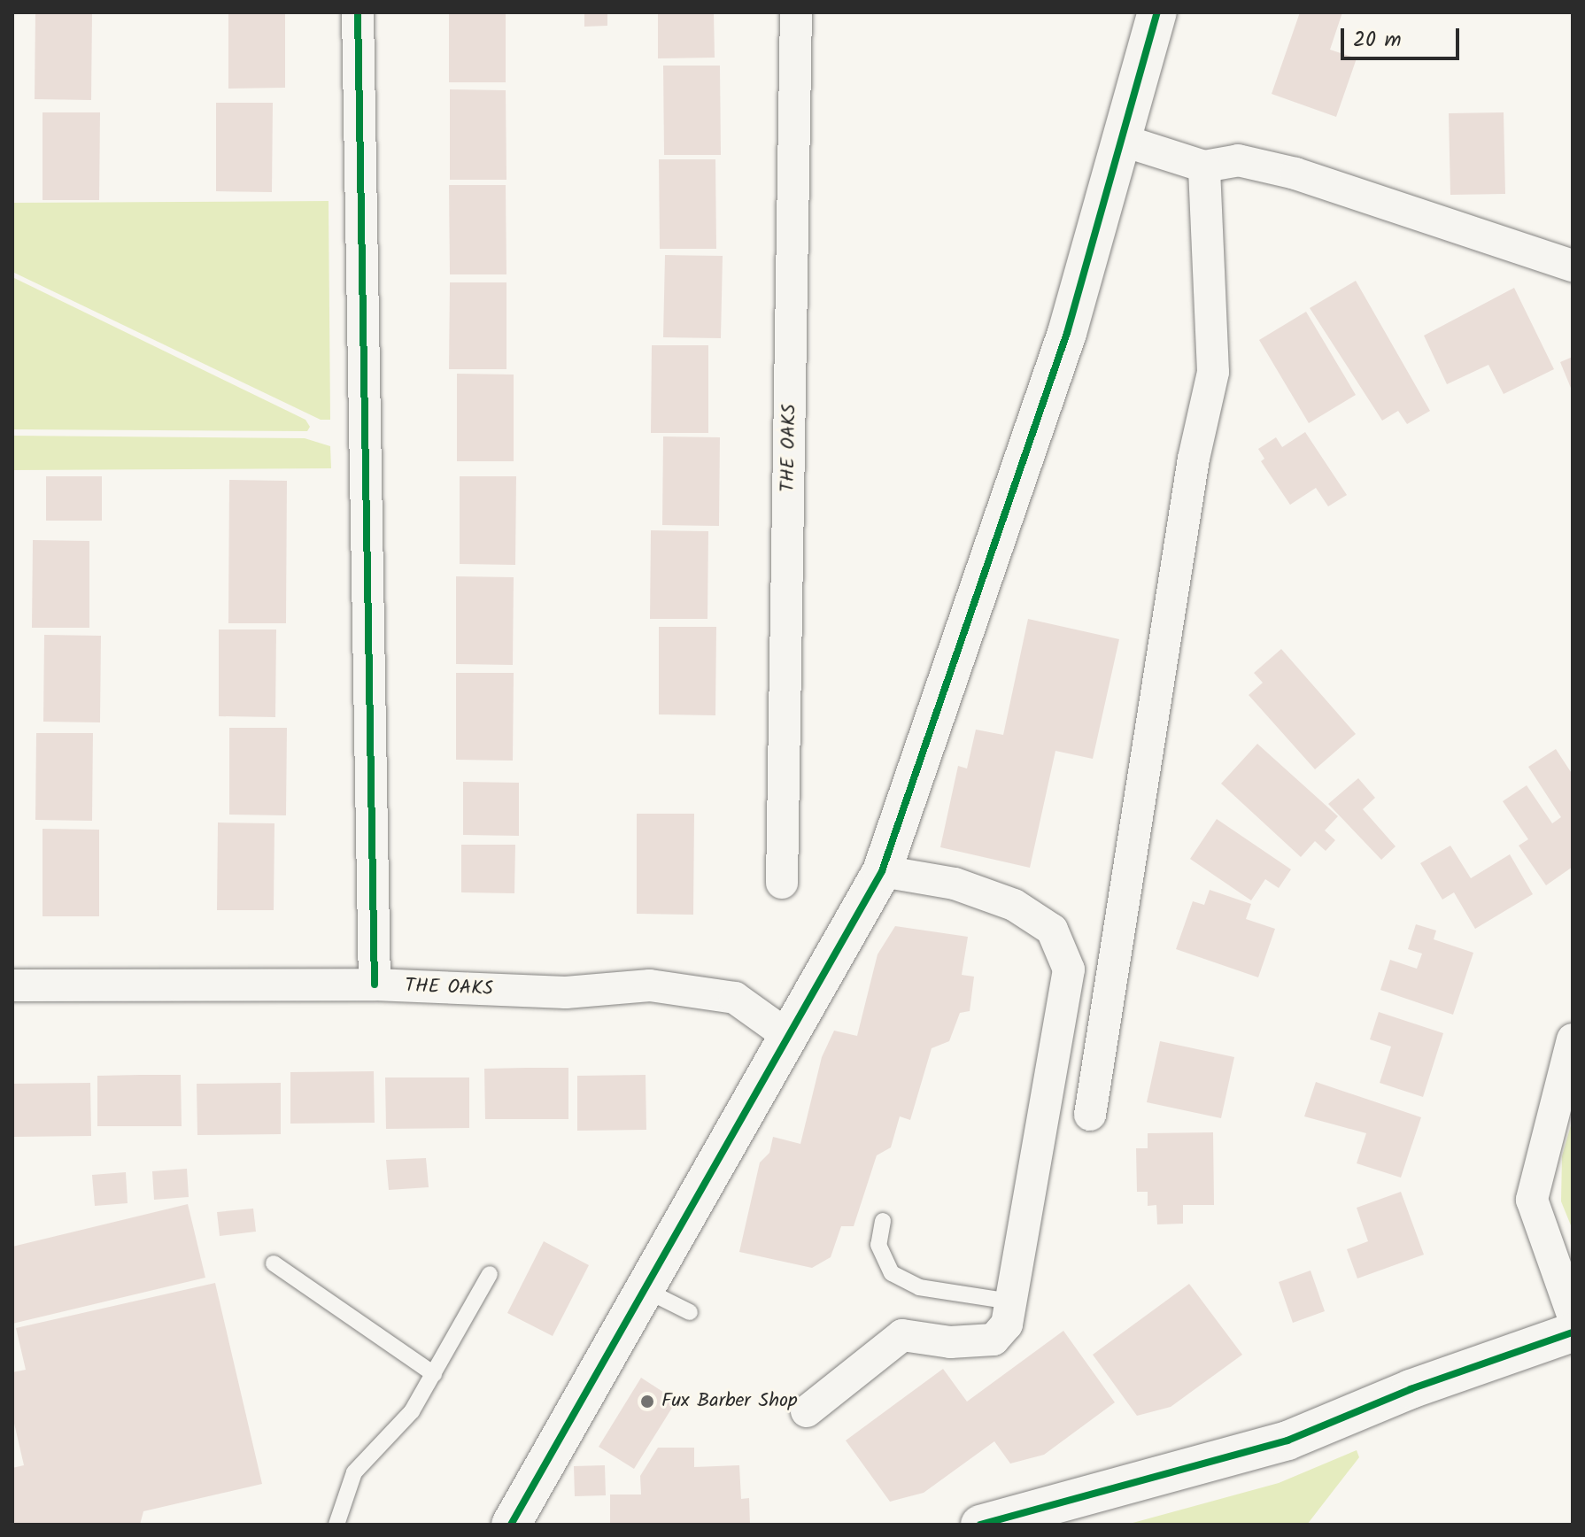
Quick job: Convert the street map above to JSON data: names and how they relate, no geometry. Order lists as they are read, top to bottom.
{
  "streets": {
    "street": ["THE OAKS"]
  },
  "places": ["Fux Barber Shop"],
  "scale_bar": "20 m"
}
